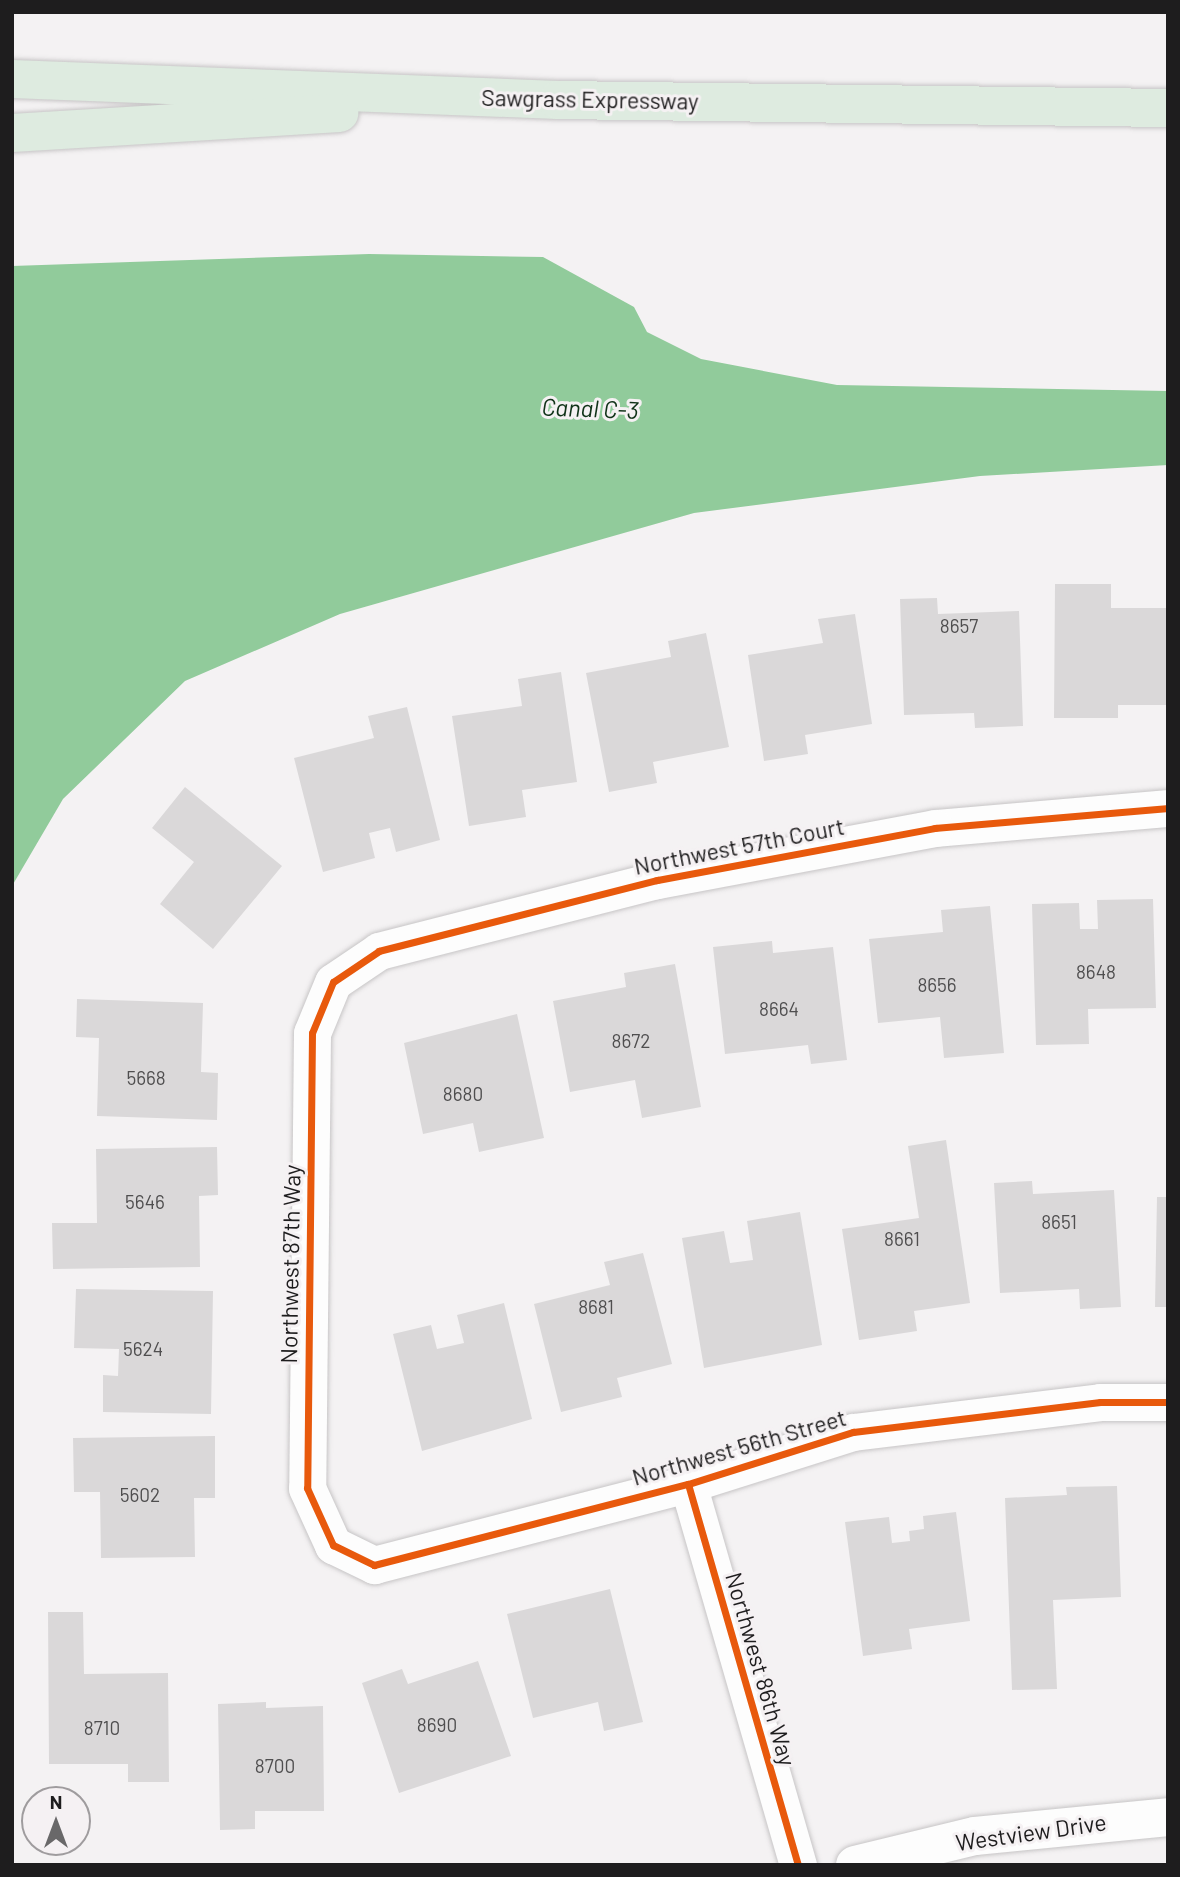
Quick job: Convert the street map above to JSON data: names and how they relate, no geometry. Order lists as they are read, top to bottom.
{
  "streets": {
    "highway": ["Sawgrass Expressway"],
    "street": [
      "Northwest 57th Court",
      "Northwest 87th Way",
      "Northwest 56th Street",
      "Northwest 86th Way",
      "Westview Drive"
    ]
  },
  "crossings": [
    ["Northwest 57th Court", "Northwest 87th Way"],
    ["Northwest 87th Way", "Northwest 56th Street"],
    ["Northwest 56th Street", "Northwest 86th Way"]
  ],
  "water": ["Canal C-3"],
  "house_numbers": [
    "8657",
    "8648",
    "8656",
    "8664",
    "8672",
    "5668",
    "8680",
    "5646",
    "8651",
    "8661",
    "8681",
    "5624",
    "5602",
    "8690",
    "8710",
    "8700"
  ],
  "north": "top"
}
